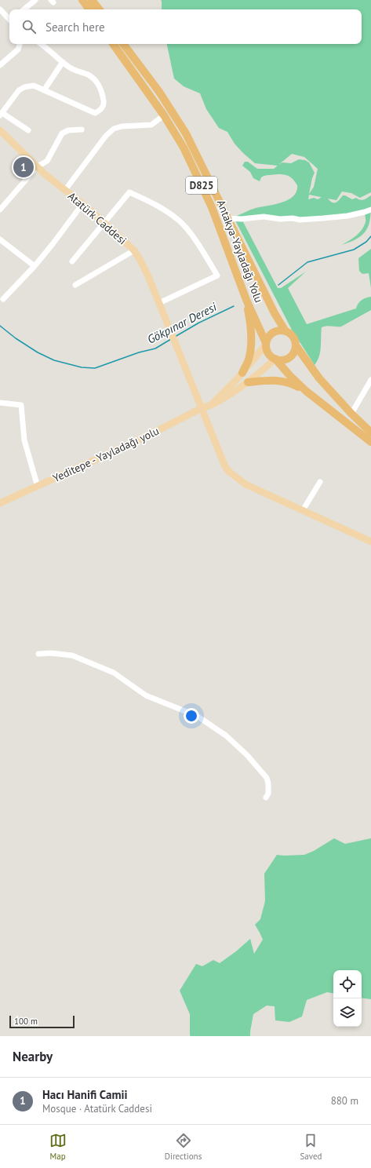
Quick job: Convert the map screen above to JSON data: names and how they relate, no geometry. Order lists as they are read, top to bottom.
{
  "streets": {
    "highway": ["D825", "Antakya-Yayladağı Yolu"],
    "main road": ["Atatürk Caddesi", "Yeditepe - Yayladağı yolu"]
  },
  "crossings": [
    ["Atatürk Caddesi", "Yeditepe - Yayladağı yolu"],
    ["Antakya-Yayladağı Yolu", "Yeditepe - Yayladağı yolu"]
  ],
  "water": ["Gökpınar Deresi"],
  "scale_bar": "100 m",
  "page": {
    "search": "Search here",
    "pins": "1",
    "scale": "100 m",
    "heading": "Nearby",
    "list": [
      {
        "mark": "1",
        "name": "Hacı Hanifi Camii",
        "note": "Mosque · Atatürk Caddesi",
        "value": "880 m"
      }
    ],
    "nav": ["Map", "Directions", "Saved"]
  }
}
